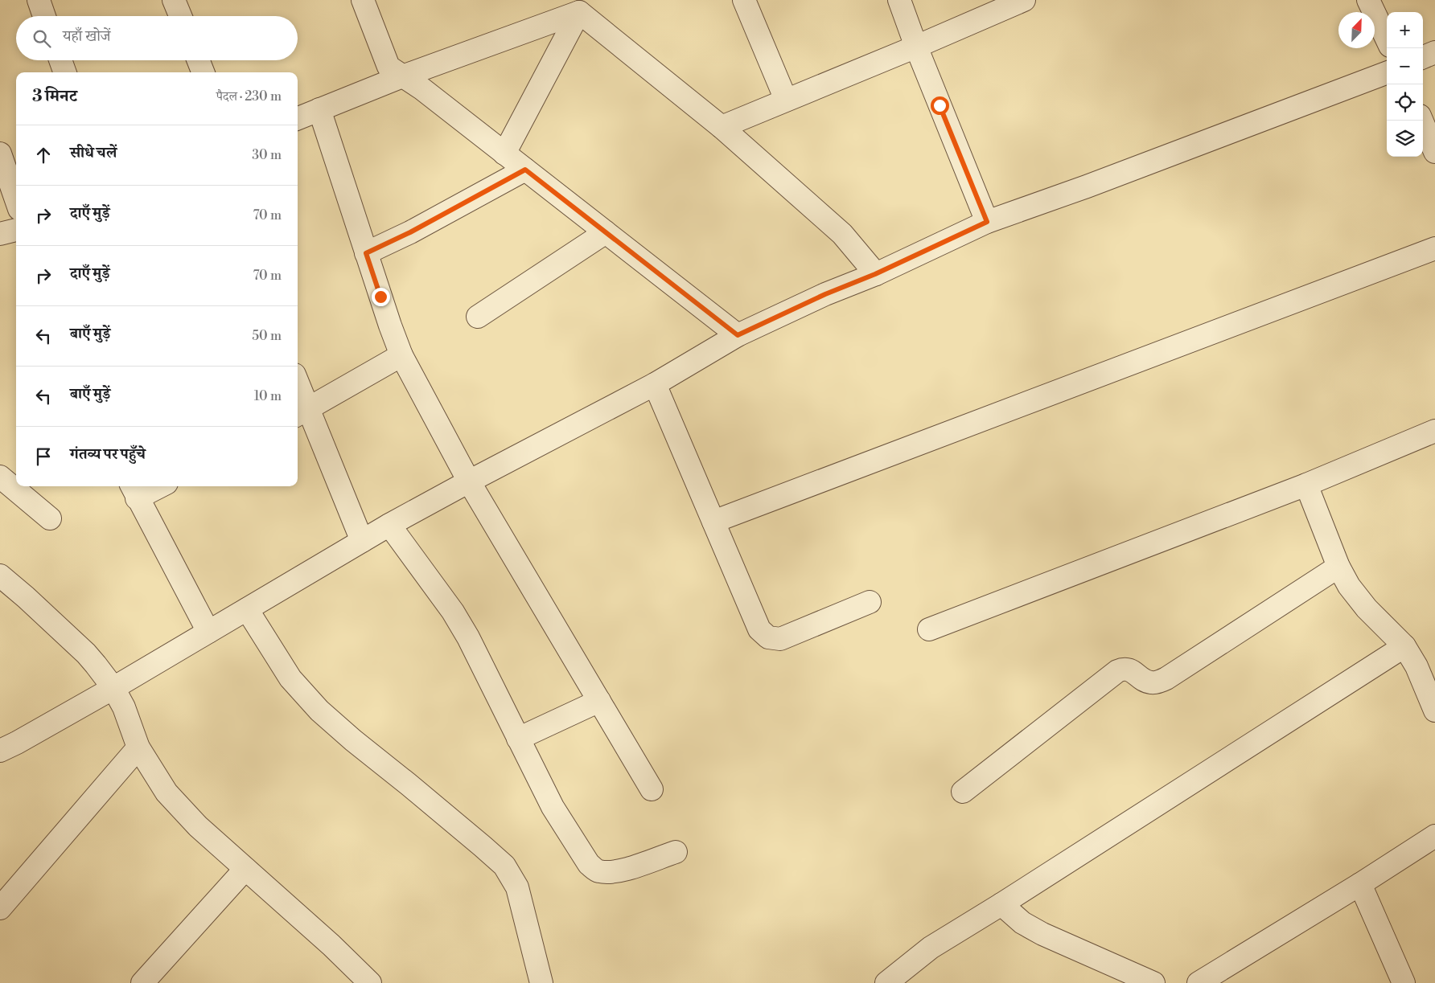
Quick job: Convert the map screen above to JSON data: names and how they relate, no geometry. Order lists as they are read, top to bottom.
{
  "north": "top right",
  "page": {
    "map_buttons": ["+", "−"],
    "search": "यहाँ खोजें",
    "heading": ["3 मिनट", "पैदल · 230 m"],
    "list": [
      ["सीधे चलें", "30 m"],
      ["दाएँ मुड़ें", "70 m"],
      ["दाएँ मुड़ें", "70 m"],
      ["बाएँ मुड़ें", "50 m"],
      ["बाएँ मुड़ें", "10 m"],
      "गंतव्य पर पहुँचे"
    ]
  }
}
